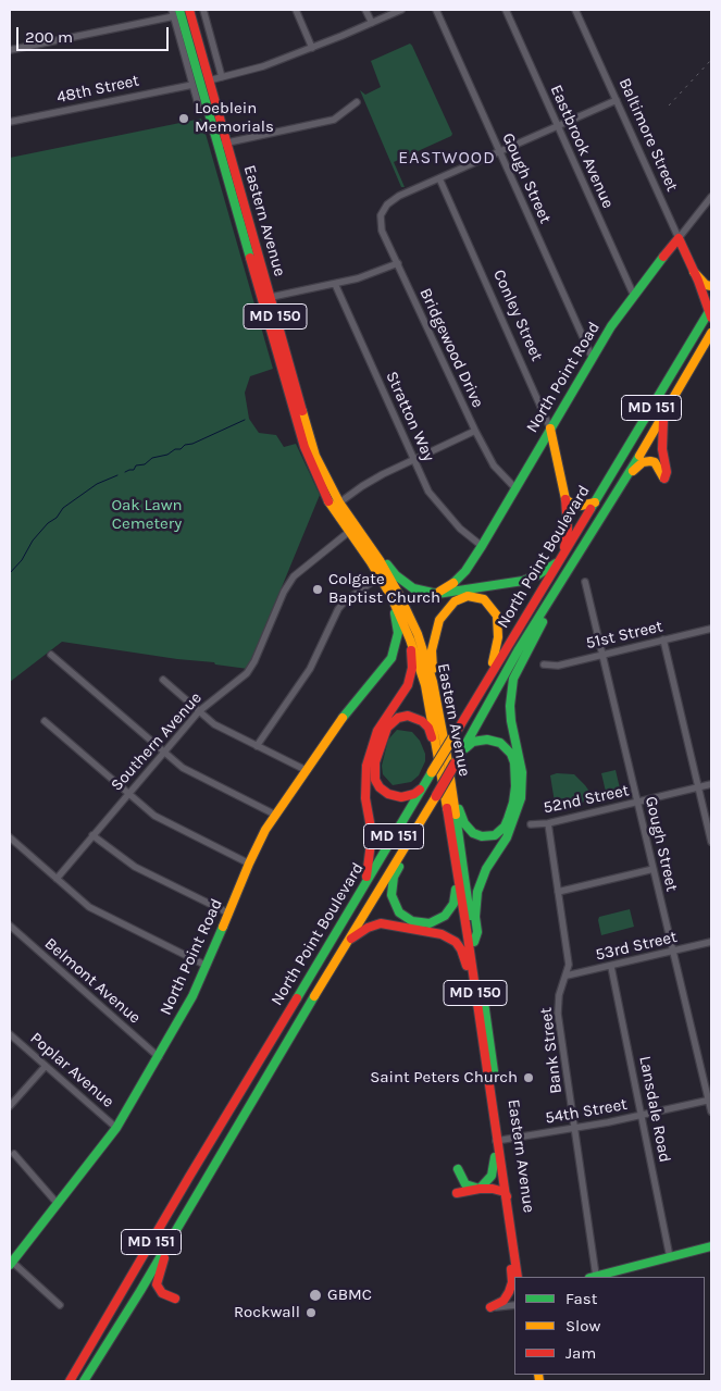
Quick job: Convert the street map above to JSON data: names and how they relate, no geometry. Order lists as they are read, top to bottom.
{
  "streets": {
    "main road": [
      "Baltimore Street",
      "Eastern Avenue",
      "Conley Street",
      "MD 150",
      "North Point Road",
      "MD 151",
      "North Point Boulevard"
    ],
    "street": [
      "48th Street",
      "Eastbrook Avenue",
      "Gough Street",
      "Bridgewood Drive",
      "Stratton Way",
      "51st Street",
      "Southern Avenue",
      "52nd Street",
      "53rd Street",
      "Belmont Avenue",
      "Bank Street",
      "Poplar Avenue",
      "Lansdale Road",
      "54th Street"
    ]
  },
  "crossings": [
    ["48th Street", "Eastern Avenue"],
    ["Baltimore Street", "North Point Road"],
    ["Baltimore Street", "North Point Boulevard"],
    ["Eastbrook Avenue", "North Point Road"],
    ["Gough Street", "North Point Road"],
    ["Gough Street", "51st Street"],
    ["Gough Street", "52nd Street"],
    ["Gough Street", "53rd Street"],
    ["Gough Street", "54th Street"],
    ["Eastern Avenue", "Southern Avenue"],
    ["Eastern Avenue", "54th Street"],
    ["Conley Street", "Bridgewood Drive"],
    ["Conley Street", "North Point Road"],
    ["Conley Street", "North Point Boulevard"],
    ["Bridgewood Drive", "North Point Road"],
    ["North Point Road", "Stratton Way"],
    ["North Point Road", "Belmont Avenue"],
    ["North Point Road", "Poplar Avenue"],
    ["52nd Street", "Bank Street"],
    ["53rd Street", "Bank Street"],
    ["53rd Street", "Lansdale Road"],
    ["Bank Street", "54th Street"],
    ["Lansdale Road", "54th Street"]
  ],
  "districts": ["EASTWOOD"],
  "parks": ["Oak Lawn Cemetery"],
  "places": [
    "Loeblein Memorials",
    "Colgate Baptist Church",
    "Saint Peters Church",
    "GBMC",
    "Rockwall"
  ],
  "legend": ["Fast", "Slow", "Jam"],
  "scale_bar": "200 m"
}
